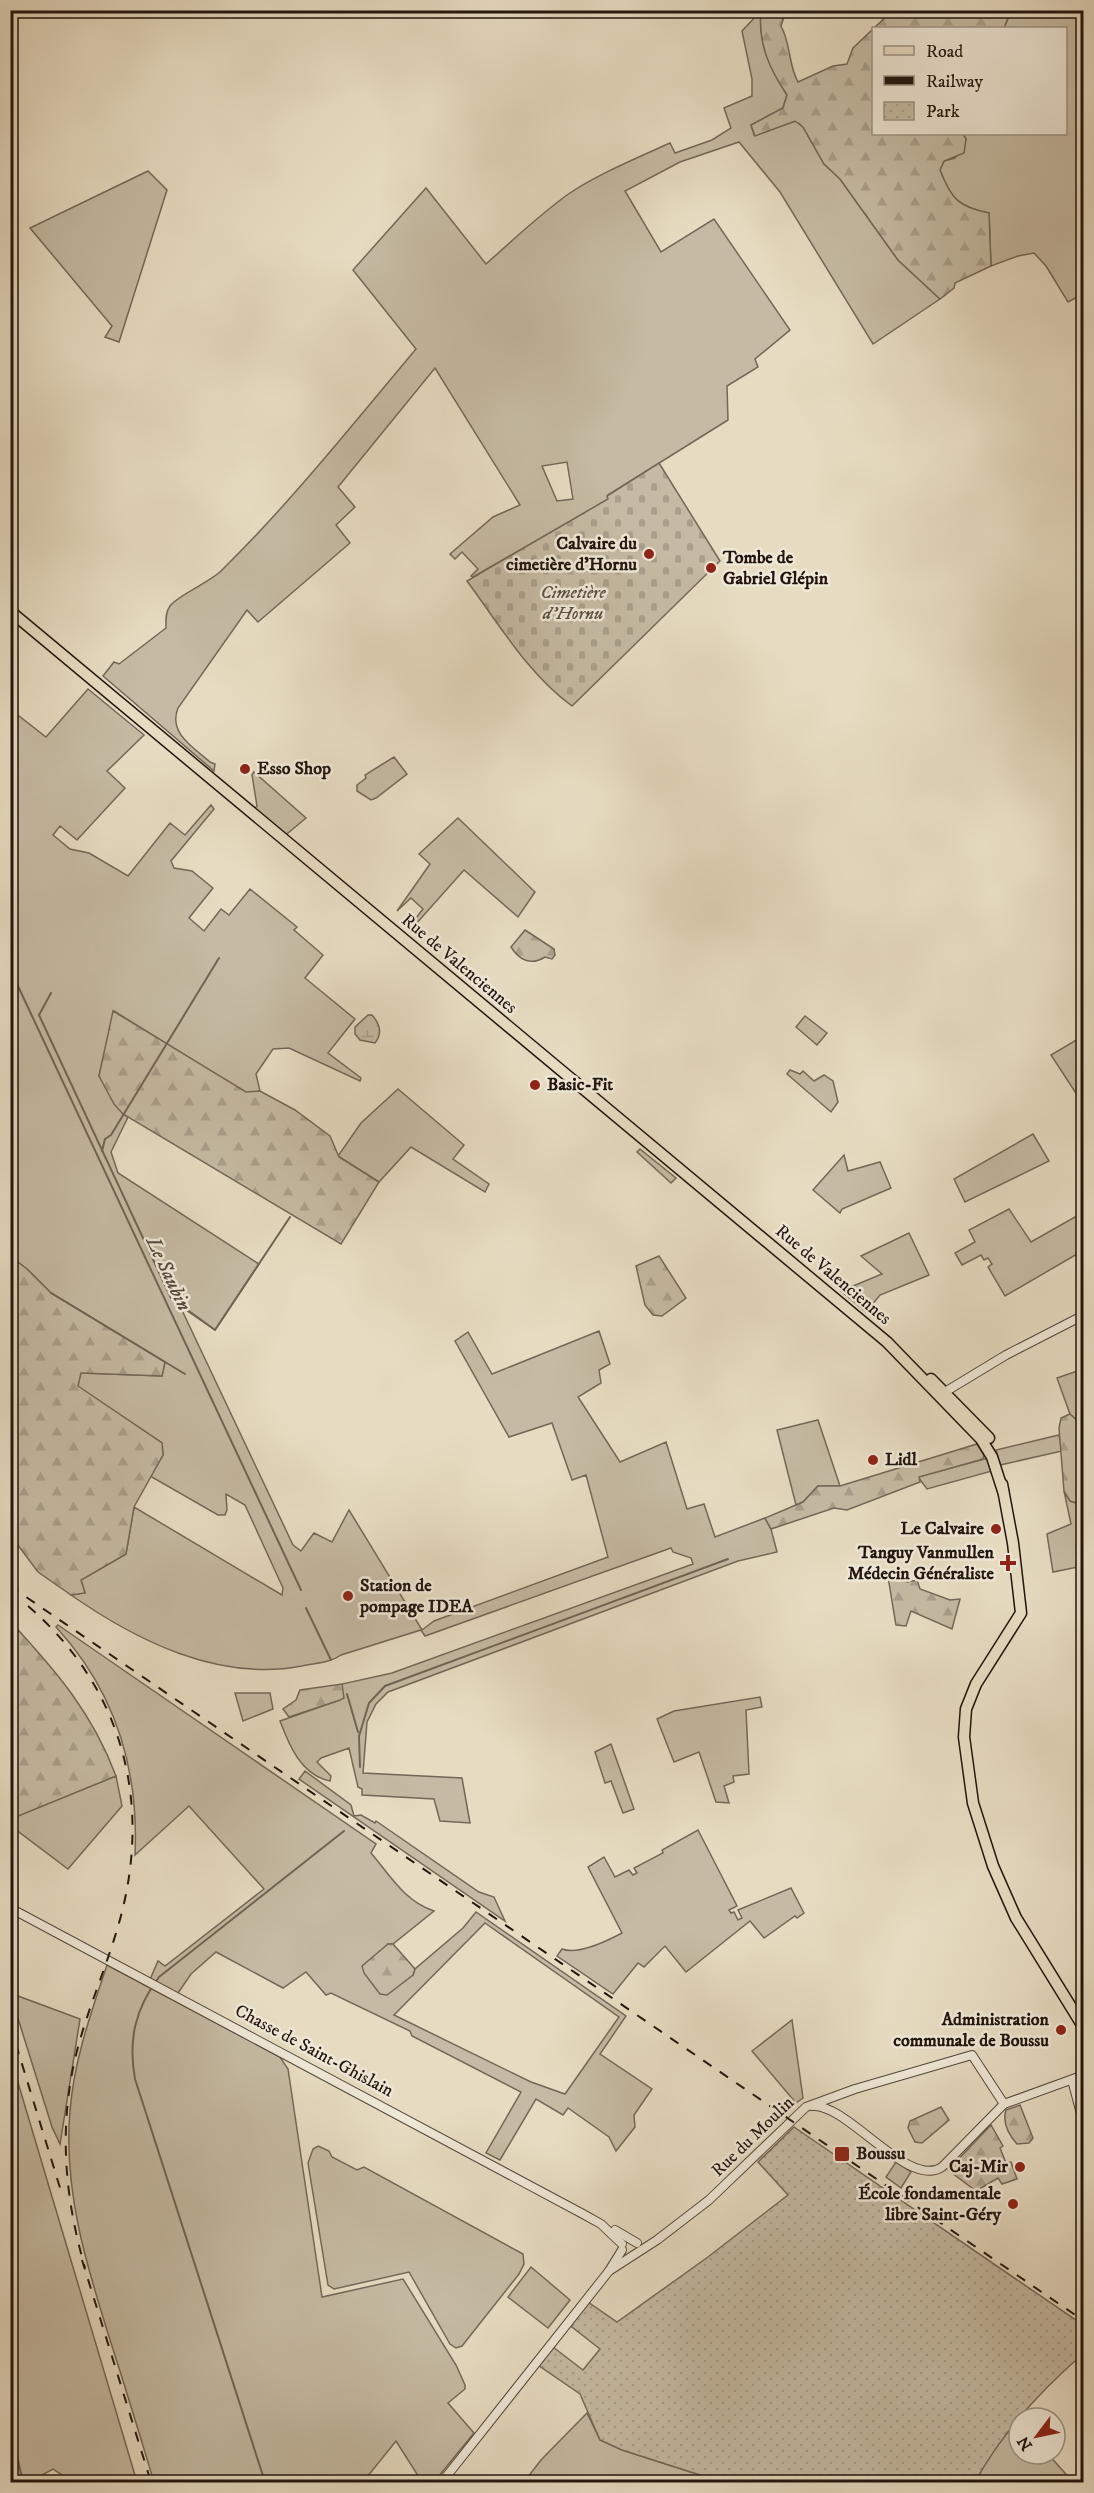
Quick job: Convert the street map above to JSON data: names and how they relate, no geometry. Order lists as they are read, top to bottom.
{
  "streets": {
    "main road": ["Rue de Valenciennes"],
    "street": ["Chasse de Saint-Ghislain", "Rue du Moulin"]
  },
  "crossings": [
    ["Chasse de Saint-Ghislain", "Rue du Moulin"]
  ],
  "water": ["Le Saubin"],
  "parks": ["Cimetière d'Hornu"],
  "places": {
    "other": [
      "Calvaire du cimetière d'Hornu",
      "Tombe de Gabriel Glépin",
      "Esso Shop",
      "Basic-Fit",
      "Lidl",
      "Le Calvaire",
      "Station de pompage IDEA",
      "Administration communale de Boussu",
      "Caj-Mir",
      "École fondamentale libre Saint-Géry"
    ],
    "health": ["Tanguy Vanmullen Médecin Généraliste"],
    "transit": ["Boussu"]
  },
  "legend": ["Road", "Railway", "Park"],
  "north": "bottom left"
}
